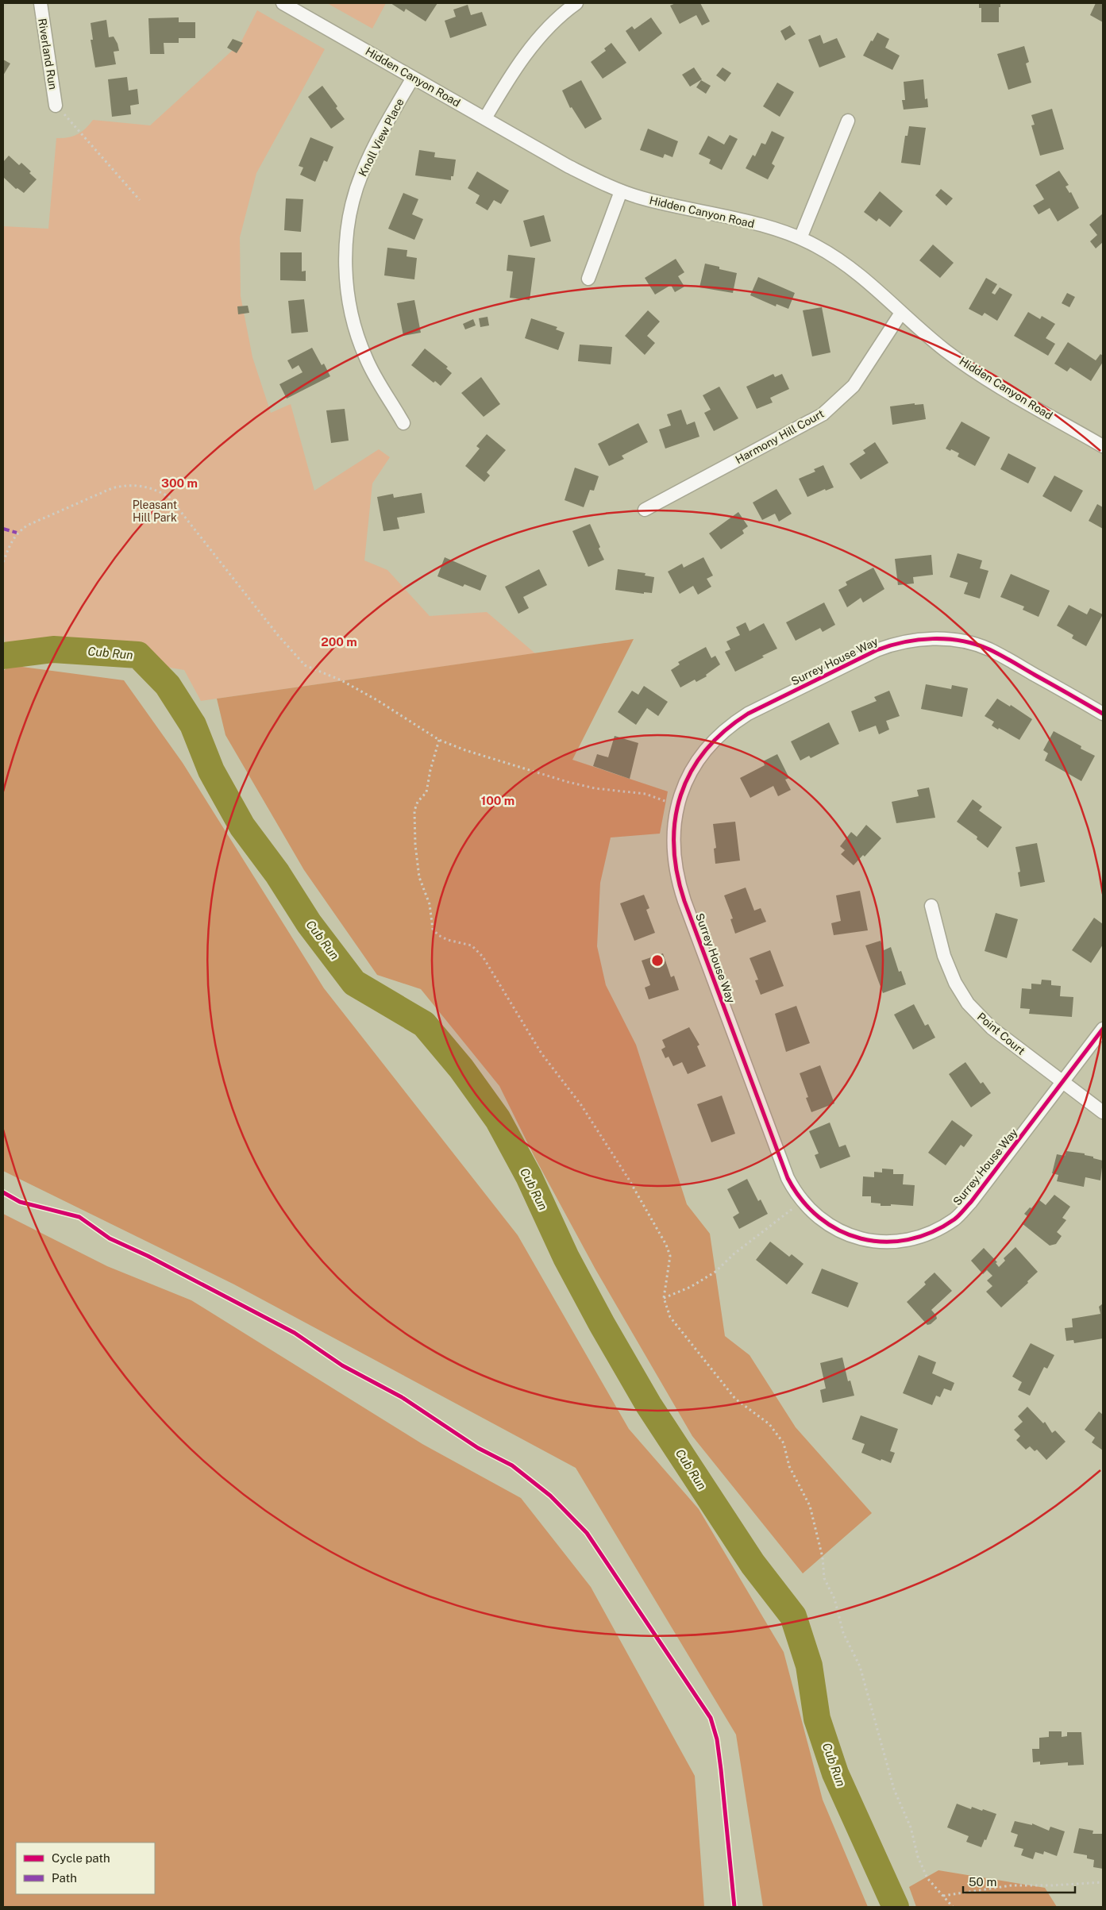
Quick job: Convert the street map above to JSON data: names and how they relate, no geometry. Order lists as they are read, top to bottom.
{
  "streets": {
    "street": [
      "Riverland Run",
      "Hidden Canyon Road",
      "Knoll View Place",
      "Harmony Hill Court",
      "Surrey House Way",
      "Point Court"
    ]
  },
  "crossings": [
    ["Hidden Canyon Road", "Knoll View Place"],
    ["Hidden Canyon Road", "Harmony Hill Court"],
    ["Surrey House Way", "Point Court"]
  ],
  "water": ["Cub Run"],
  "parks": ["Pleasant Hill Park"],
  "legend": ["Cycle path", "Path"],
  "scale_bar": "50 m",
  "rings": ["300 m", "200 m", "100 m"]
}
